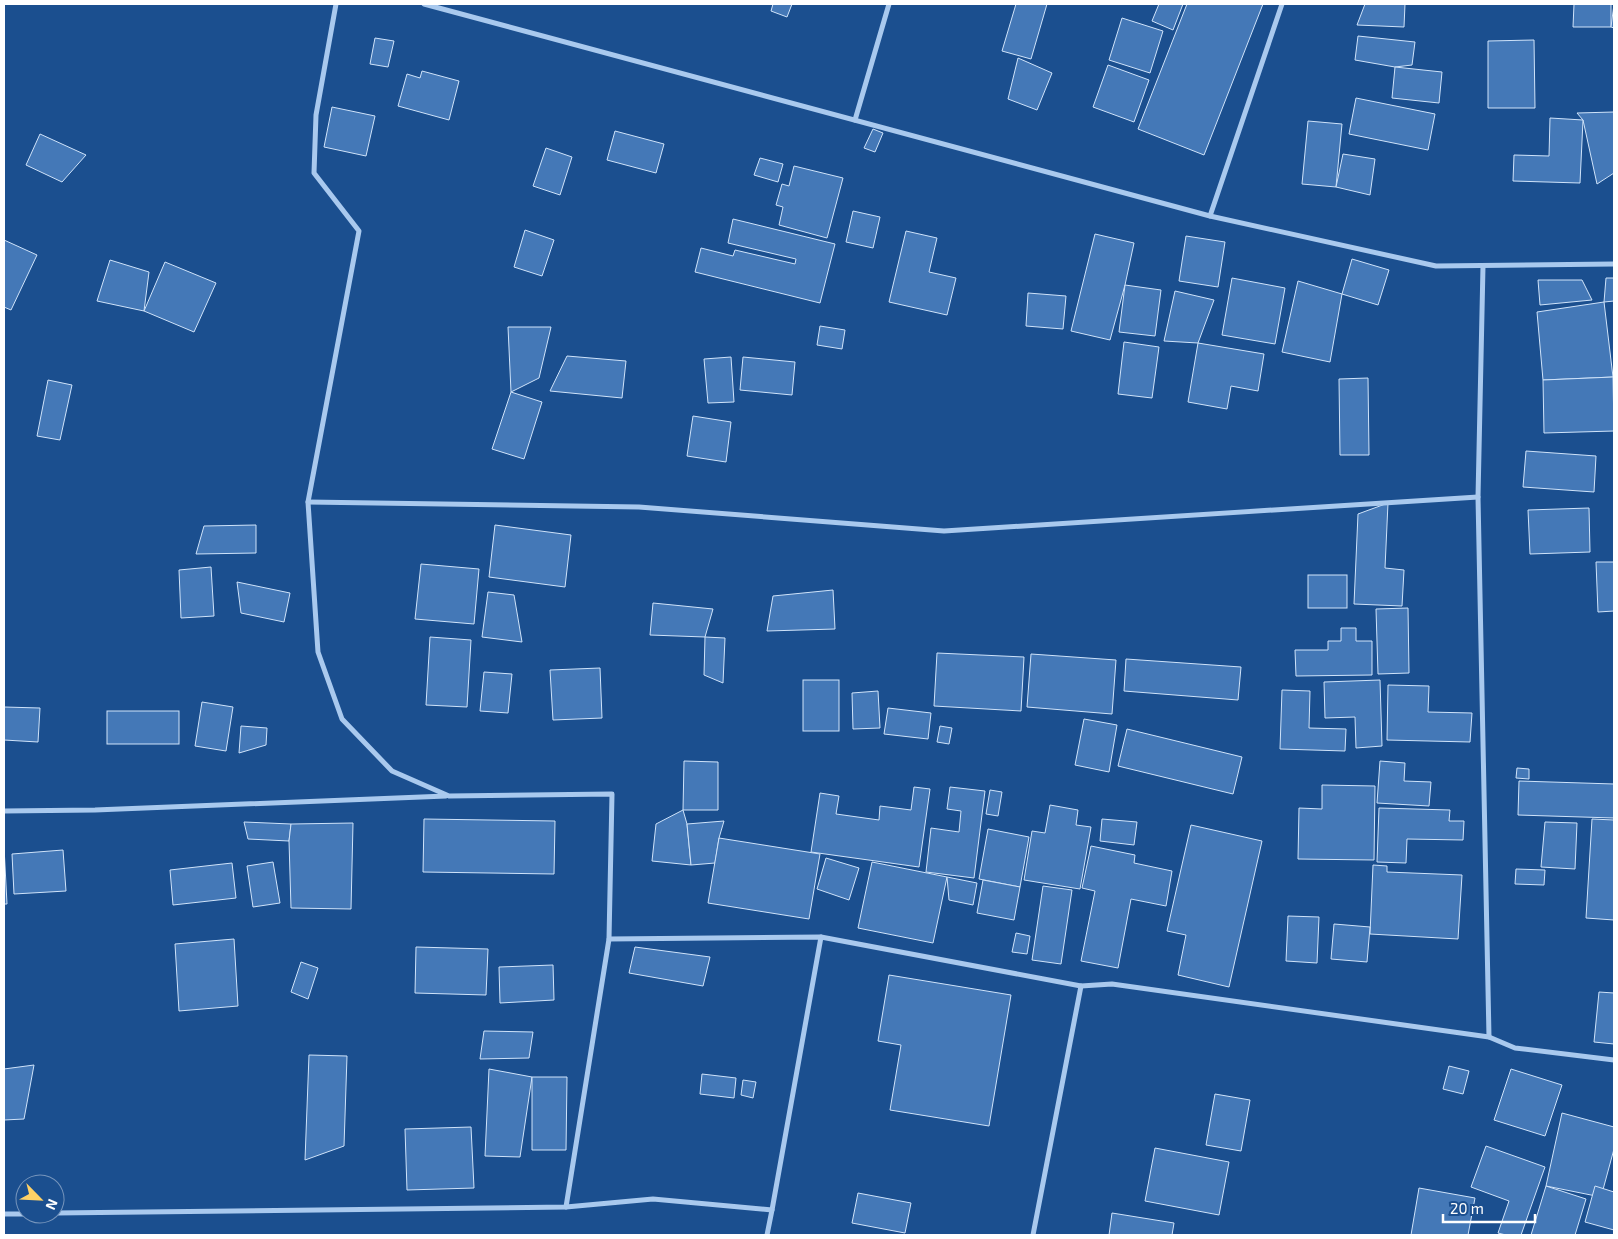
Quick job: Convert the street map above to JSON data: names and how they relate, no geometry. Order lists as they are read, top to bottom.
{
  "scale_bar": "20 m",
  "north": "bottom right"
}
